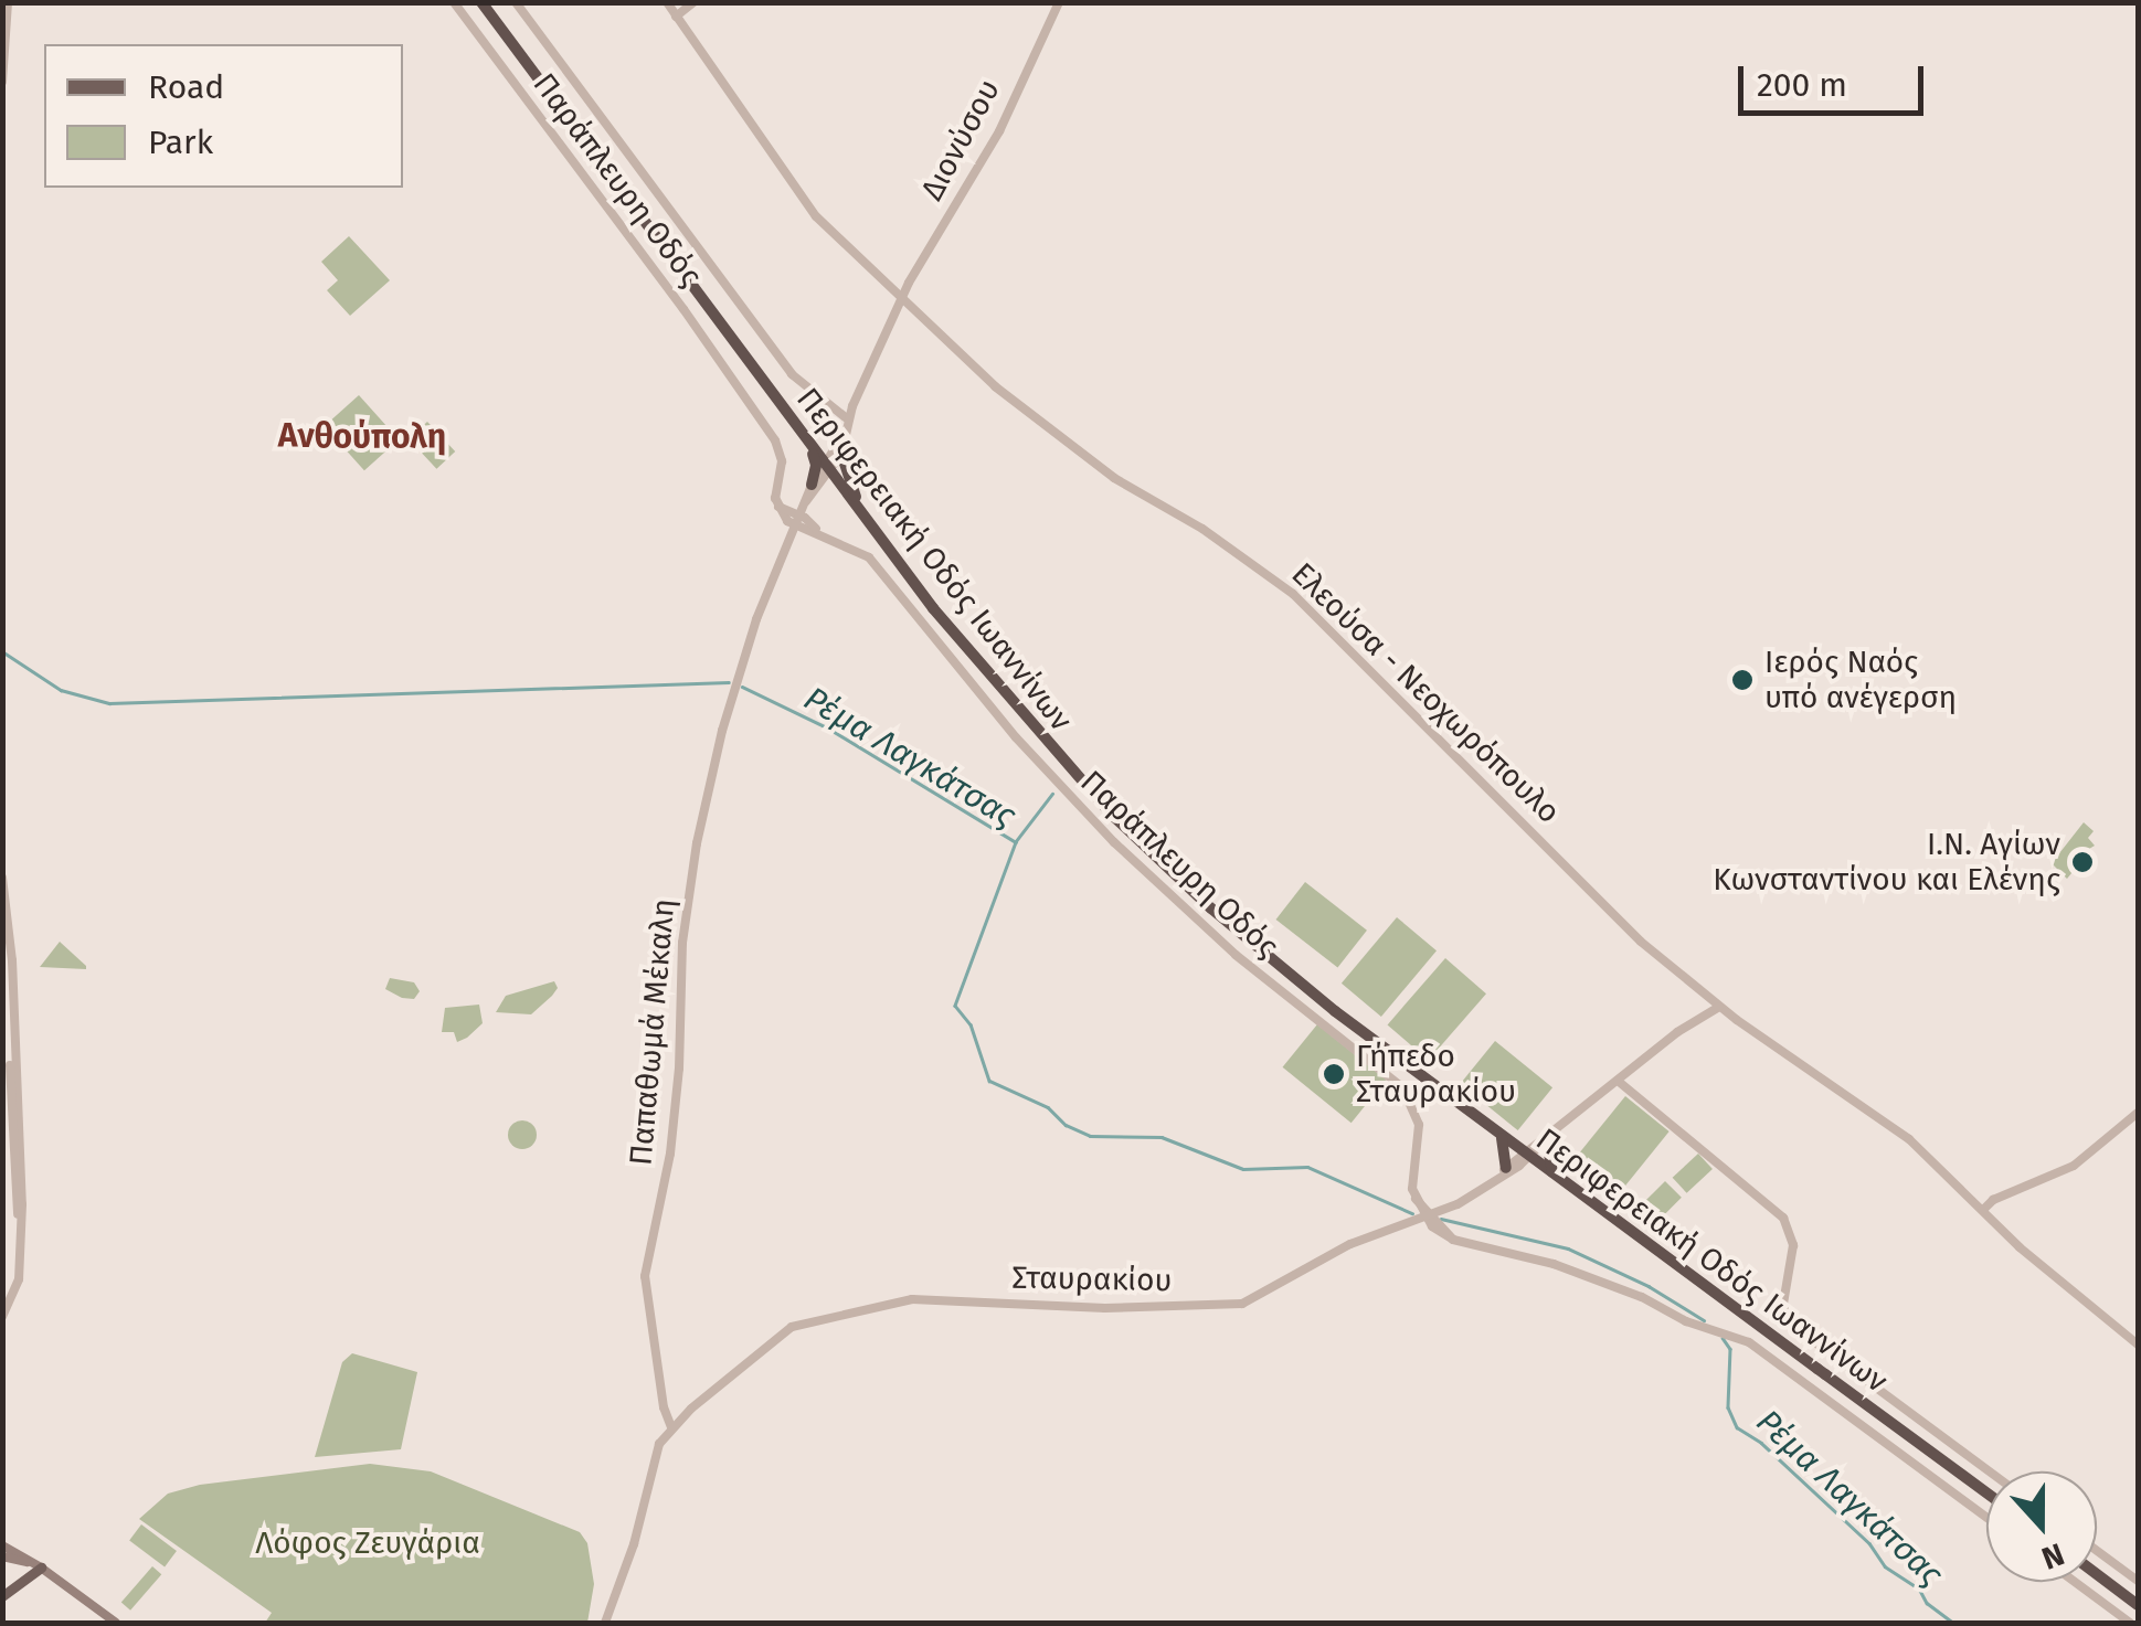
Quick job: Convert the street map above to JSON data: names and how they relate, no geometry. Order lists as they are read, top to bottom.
{
  "streets": {
    "highway": ["Περιφερειακή Οδός Ιωαννίνων"],
    "street": [
      "Διονύσου",
      "Παράπλευρη Οδός",
      "Ελεούσα - Νεοχωρόπουλο",
      "Παπαθωμά Μέκαλη",
      "Σταυρακίου"
    ]
  },
  "crossings": [
    ["Διονύσου", "Παράπλευρη Οδός"],
    ["Διονύσου", "Ελεούσα - Νεοχωρόπουλο"],
    ["Παράπλευρη Οδός", "Παπαθωμά Μέκαλη"],
    ["Παράπλευρη Οδός", "Σταυρακίου"],
    ["Παπαθωμά Μέκαλη", "Σταυρακίου"]
  ],
  "districts": ["Ανθούπολη"],
  "water": ["Ρέμα Λαγκάτσας"],
  "parks": ["Λόφος Ζευγάρια"],
  "places": ["Ιερός Ναός υπό ανέγερση", "Ι.Ν. Αγίων Κωνσταντίνου και Ελένης", "Γήπεδο Σταυρακίου"],
  "legend": ["Road", "Park"],
  "scale_bar": "200 m",
  "north": "bottom"
}
